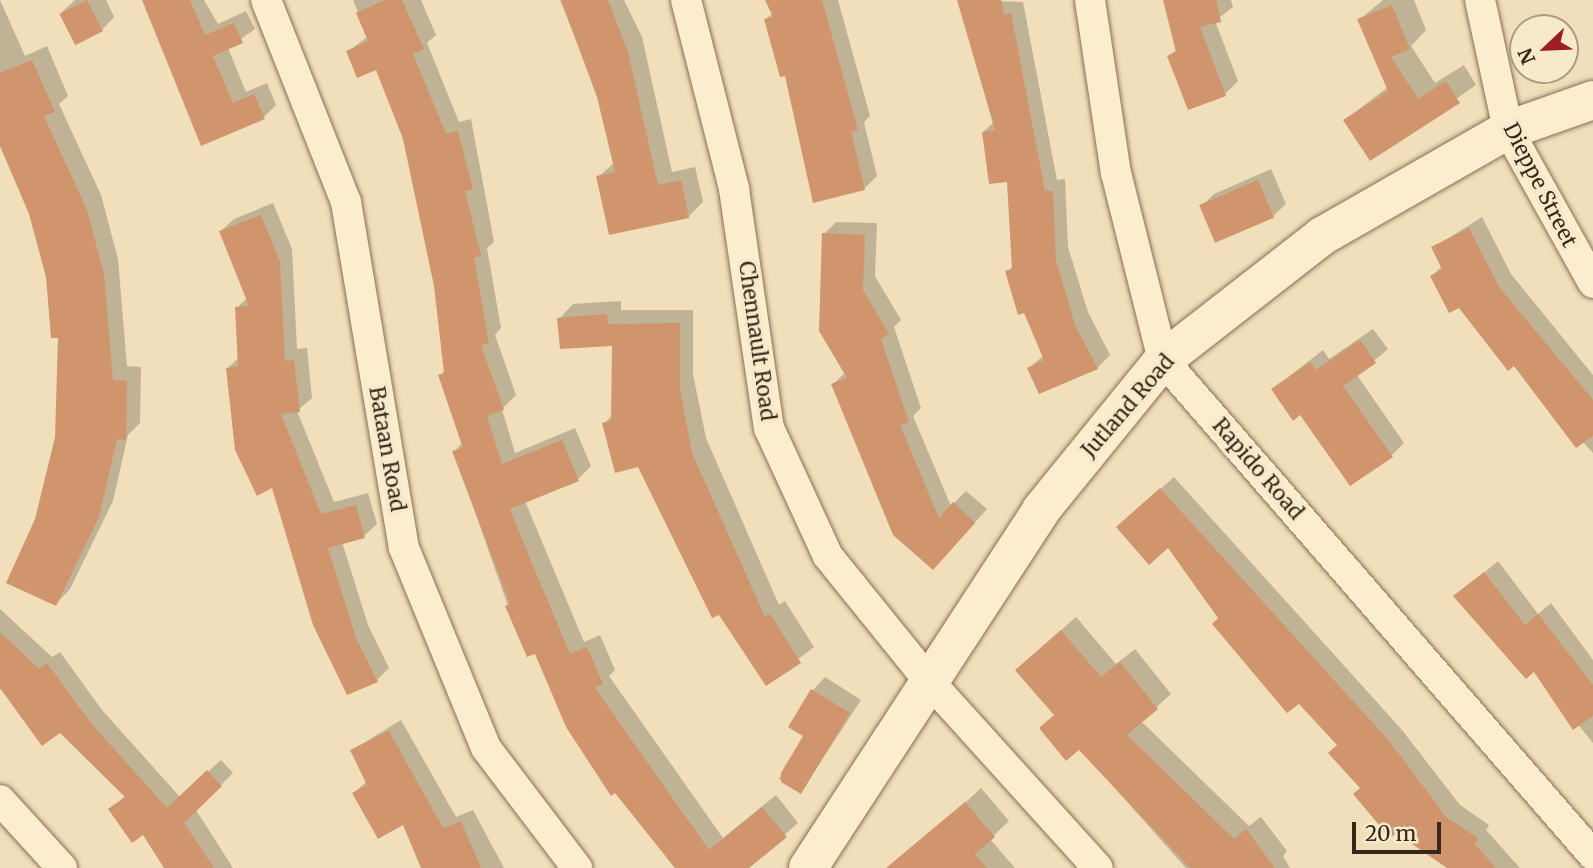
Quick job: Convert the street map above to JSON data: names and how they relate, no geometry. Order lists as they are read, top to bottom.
{
  "streets": {
    "street": [
      "Dieppe Street",
      "Chennault Road",
      "Jutland Road",
      "Bataan Road",
      "Rapido Road"
    ]
  },
  "crossings": [
    ["Dieppe Street", "Jutland Road"],
    ["Chennault Road", "Jutland Road"],
    ["Jutland Road", "Rapido Road"]
  ],
  "scale_bar": "20 m",
  "north": "bottom left"
}
